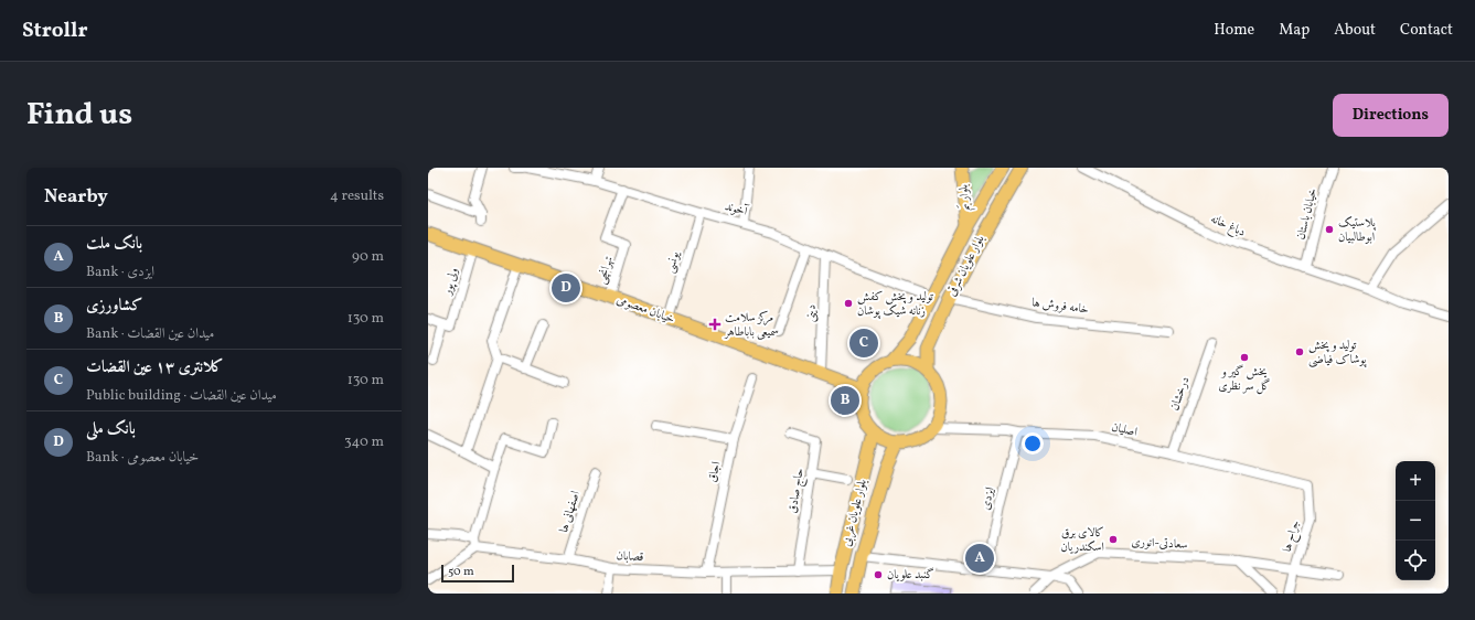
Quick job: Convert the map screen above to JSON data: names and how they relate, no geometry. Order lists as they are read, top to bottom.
{
  "streets": {
    "main road": [
      "بلوار بَم",
      "بلوار علویان شرقی",
      "خیابان معصومی",
      "بلوار علویان غربی"
    ],
    "street": [
      "آخوند",
      "خیابان باستان",
      "دباغ خانه",
      "یونسی",
      "تهرانچی",
      "ولی پور",
      "خامه فروش ها",
      "دینی",
      "درخشان",
      "اصلیان",
      "اجاق",
      "حاج صادق",
      "ایزدی",
      "اصفهانی ها",
      "جراح ها",
      "سعادتی-انوری",
      "قصابان"
    ]
  },
  "crossings": [
    ["بلوار بَم", "بلوار علویان شرقی"],
    ["آخوند", "یونسی"],
    ["آخوند", "بلوار علویان شرقی"],
    ["آخوند", "تهرانچی"],
    ["آخوند", "دینی"],
    ["خیابان باستان", "دباغ خانه"],
    ["یونسی", "خیابان معصومی"],
    ["بلوار علویان شرقی", "خامه فروش ها"],
    ["بلوار علویان شرقی", "خیابان معصومی"],
    ["بلوار علویان شرقی", "اصلیان"],
    ["بلوار علویان شرقی", "بلوار علویان غربی"],
    ["تهرانچی", "خیابان معصومی"],
    ["ولی پور", "خیابان معصومی"],
    ["خیابان معصومی", "دینی"],
    ["خیابان معصومی", "اصلیان"],
    ["خیابان معصومی", "بلوار علویان غربی"],
    ["درخشان", "اصلیان"],
    ["اصلیان", "ایزدی"],
    ["اصلیان", "بلوار علویان غربی"],
    ["اصلیان", "جراح ها"],
    ["اجاق", "قصابان"],
    ["حاج صادق", "قصابان"],
    ["اصفهانی ها", "قصابان"],
    ["بلوار علویان غربی", "قصابان"],
    ["جراح ها", "سعادتی-انوری"]
  ],
  "places": {
    "other": [
      "پلاستیک ابوطالبیان",
      "تولید و پخش کفش زنانه شیک پوشان",
      "تولید و پخش پوشاک فیاضی",
      "پخش گیر و گل سر نظری",
      "کالای برق اسکندریان",
      "گنبد علویان"
    ],
    "health": ["مرکز سلامت سمیعی باباطاهر"]
  },
  "scale_bar": "50 m",
  "page": {
    "header": "Strollr",
    "nav": [
      "Home",
      "Map",
      "About",
      "Contact"
    ],
    "title": "Find us",
    "buttons": "Directions",
    "heading": ["Nearby", "4 results"],
    "list": [
      {
        "mark": "A",
        "name": "بانک ملت",
        "note": "Bank · ایزدی",
        "value": "90 m"
      },
      {
        "mark": "B",
        "name": "کشاورزی",
        "note": "Bank · میدان عین القضات",
        "value": "130 m"
      },
      {
        "mark": "C",
        "name": "کلانتری ۱۳ عین القضات",
        "note": "Public building · میدان عین القضات",
        "value": "130 m"
      },
      {
        "mark": "D",
        "name": "بانک ملی",
        "note": "Bank · خیابان معصومی",
        "value": "340 m"
      }
    ],
    "pins": [
      "D",
      "C",
      "B",
      "A"
    ],
    "map_buttons": ["+", "−"],
    "scale": "50 m"
  }
}
